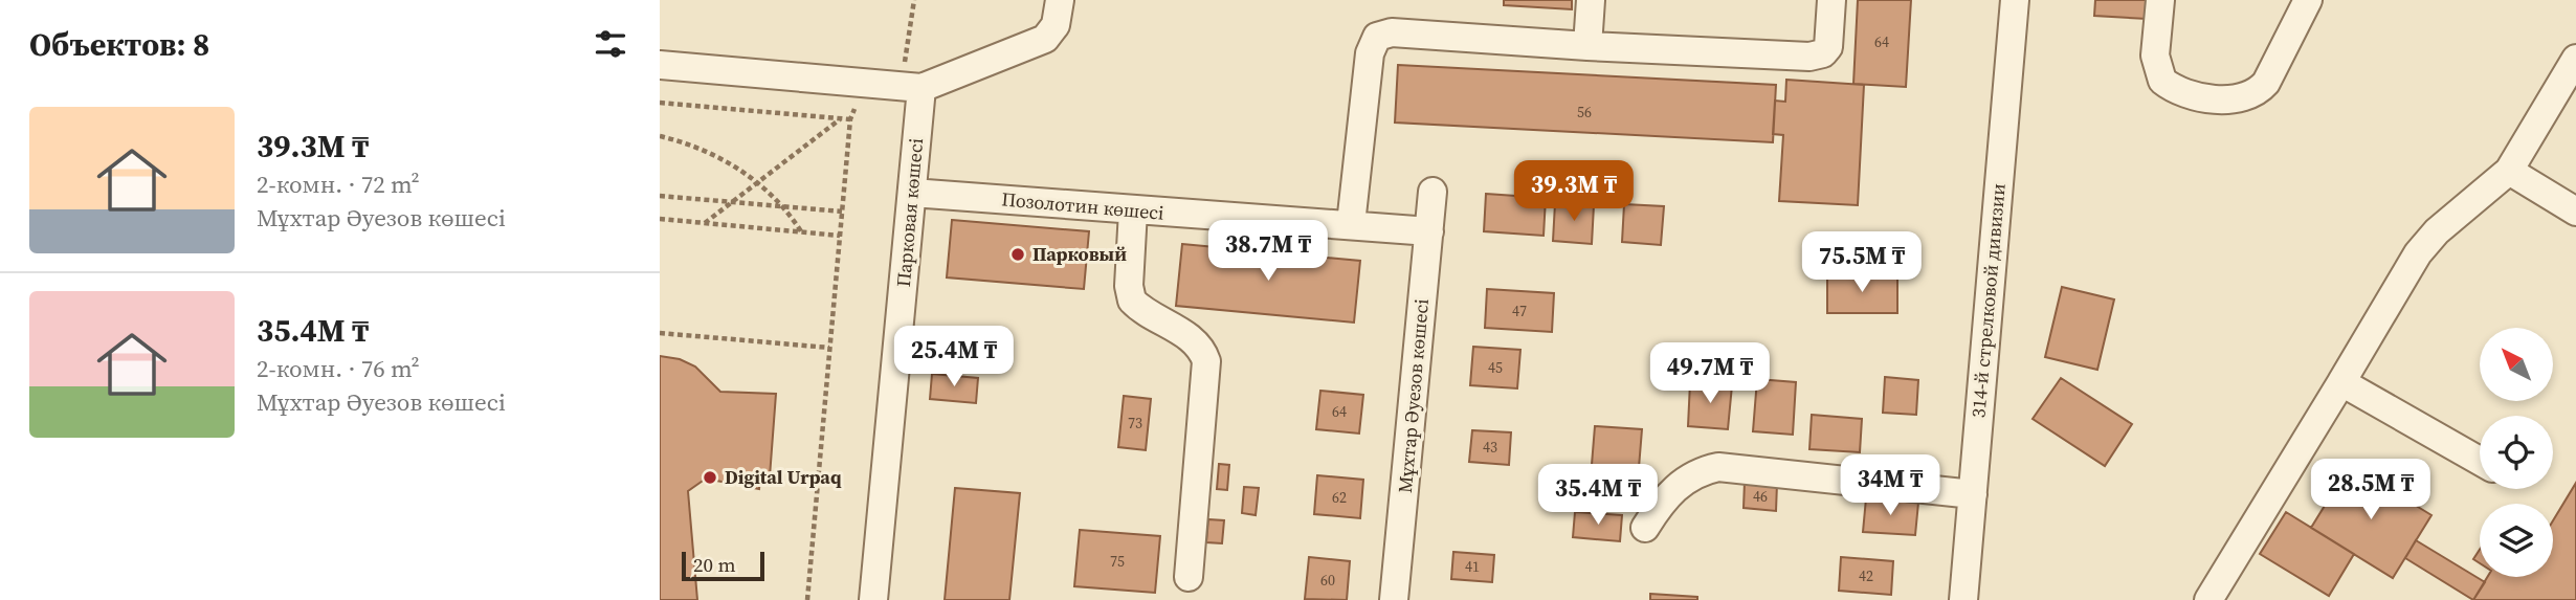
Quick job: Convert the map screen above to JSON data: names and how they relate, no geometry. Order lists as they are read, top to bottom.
{
  "streets": {
    "street": [
      "Позолотин көшесі",
      "Парковая көшесі",
      "314-й стрелковой дивизии",
      "Мұхтар Әуезов көшесі"
    ]
  },
  "crossings": [
    ["Позолотин көшесі", "Парковая көшесі"],
    ["Позолотин көшесі", "Мұхтар Әуезов көшесі"]
  ],
  "places": ["Парковый", "Digital Urpaq"],
  "house_numbers": [
    "64",
    "56",
    "47",
    "45",
    "64",
    "73",
    "43",
    "46",
    "62",
    "75",
    "41",
    "42",
    "60"
  ],
  "scale_bar": "20 m",
  "north": "top left",
  "page": {
    "heading": "Объектов: 8",
    "list": [
      {
        "name": "39.3M ₸",
        "note": "2-комн. · 72 m² · Мұхтар Әуезов көшесі"
      },
      {
        "name": "35.4M ₸",
        "note": "2-комн. · 76 m² · Мұхтар Әуезов көшесі"
      }
    ],
    "price": [
      "39.3M ₸",
      "38.7M ₸",
      "75.5M ₸",
      "25.4M ₸",
      "49.7M ₸",
      "34M ₸",
      "28.5M ₸",
      "35.4M ₸"
    ],
    "scale": "20 m"
  }
}
